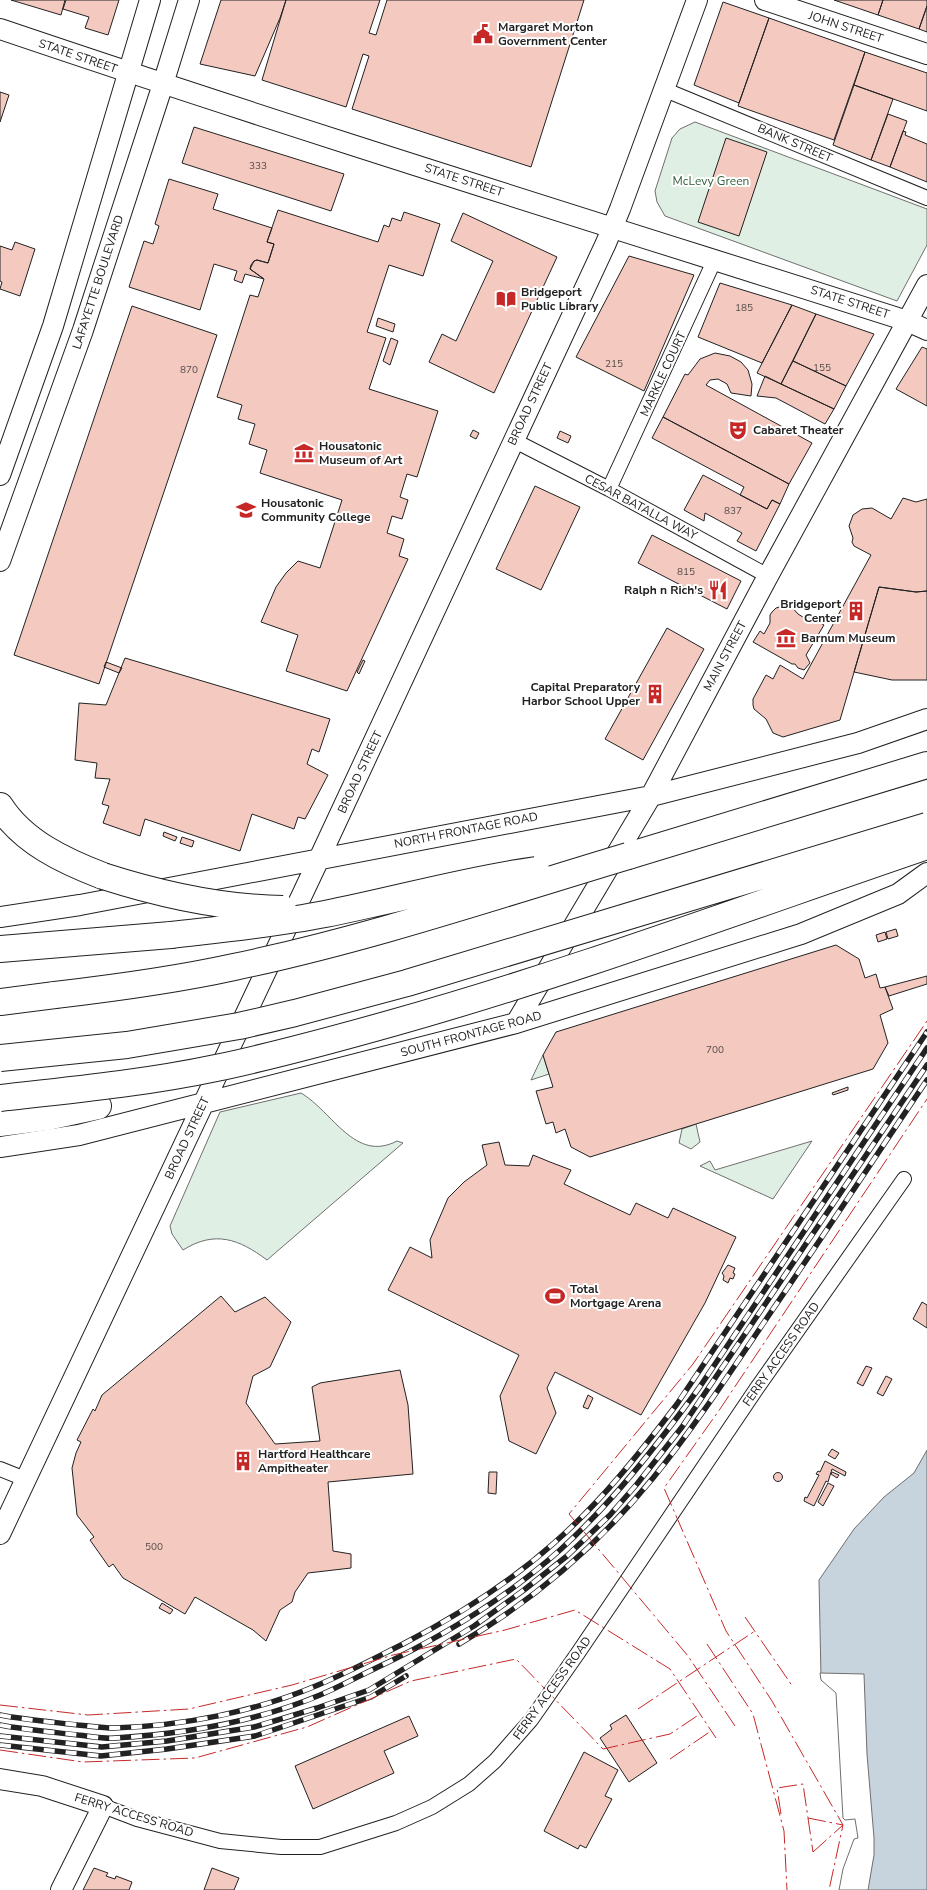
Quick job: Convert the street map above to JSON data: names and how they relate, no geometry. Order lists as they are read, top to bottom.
{
  "streets": {
    "main road": [
      "JOHN STREET",
      "STATE STREET",
      "LAFAYETTE BOULEVARD",
      "BROAD STREET",
      "MAIN STREET",
      "NORTH FRONTAGE ROAD",
      "SOUTH FRONTAGE ROAD",
      "FERRY ACCESS ROAD"
    ],
    "street": ["BANK STREET", "MARKLE COURT", "CESAR BATALLA WAY"]
  },
  "crossings": [
    ["STATE STREET", "LAFAYETTE BOULEVARD"],
    ["STATE STREET", "MARKLE COURT"],
    ["STATE STREET", "BROAD STREET"],
    ["STATE STREET", "MAIN STREET"],
    ["BANK STREET", "BROAD STREET"],
    ["MARKLE COURT", "CESAR BATALLA WAY"],
    ["BROAD STREET", "CESAR BATALLA WAY"],
    ["BROAD STREET", "NORTH FRONTAGE ROAD"],
    ["BROAD STREET", "SOUTH FRONTAGE ROAD"],
    ["CESAR BATALLA WAY", "MAIN STREET"],
    ["MAIN STREET", "NORTH FRONTAGE ROAD"],
    ["MAIN STREET", "SOUTH FRONTAGE ROAD"]
  ],
  "parks": ["McLevy Green"],
  "places": {
    "public building": ["Margaret Morton Government Center"],
    "library": ["Bridgeport Public Library"],
    "theatre": ["Cabaret Theater"],
    "museum": ["Housatonic Museum of Art", "Barnum Museum"],
    "school or university": ["Housatonic Community College"],
    "restaurant": ["Ralph n Rich's"],
    "building": ["Bridgeport Center", "Capital Preparatory Harbor School Upper", "Hartford Healthcare Ampitheater"],
    "sports": ["Total Mortgage Arena"]
  },
  "house_numbers": [
    "333",
    "185",
    "215",
    "155",
    "870",
    "837",
    "815",
    "700",
    "500"
  ]
}
